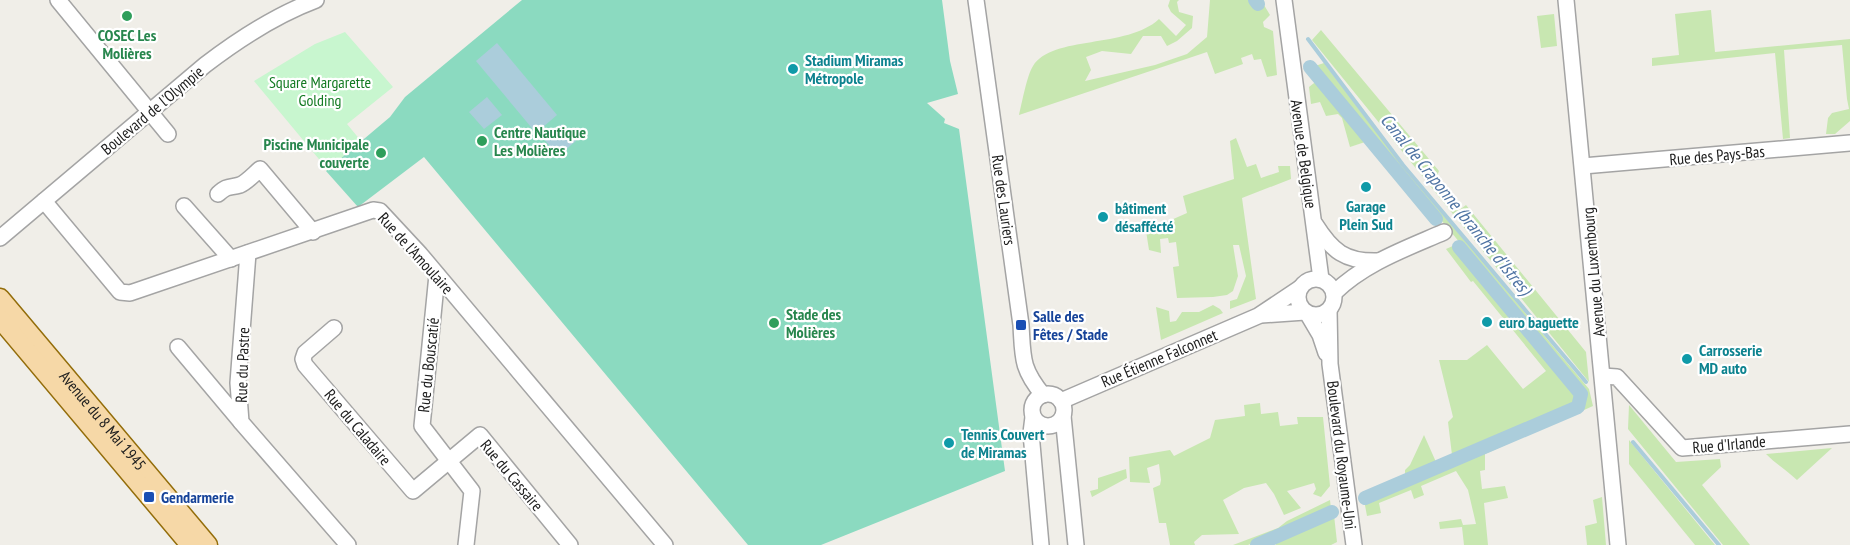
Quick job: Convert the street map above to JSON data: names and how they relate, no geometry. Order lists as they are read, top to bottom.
{
  "streets": {
    "main road": ["Avenue du 8 Mai 1945"],
    "street": [
      "Boulevard de l'Olympie",
      "Avenue de Belgique",
      "Rue des Pays-Bas",
      "Rue des Lauriers",
      "Rue de l'Amoulaire",
      "Avenue du Luxembourg",
      "Rue Étienne Falconnet",
      "Rue du Pastre",
      "Rue du Bouscatié",
      "Rue du Caladaire",
      "Rue d'Irlande",
      "Boulevard du Royaume-Uni",
      "Rue du Cassaire"
    ]
  },
  "crossings": [
    ["Boulevard de l'Olympie", "Rue de l'Amoulaire"],
    ["Avenue de Belgique", "Rue Étienne Falconnet"],
    ["Avenue de Belgique", "Boulevard du Royaume-Uni"],
    ["Rue des Pays-Bas", "Avenue du Luxembourg"],
    ["Rue des Lauriers", "Rue Étienne Falconnet"],
    ["Rue de l'Amoulaire", "Rue du Pastre"],
    ["Rue de l'Amoulaire", "Rue du Bouscatié"],
    ["Avenue du Luxembourg", "Rue d'Irlande"],
    ["Rue Étienne Falconnet", "Boulevard du Royaume-Uni"],
    ["Rue du Bouscatié", "Rue du Caladaire"],
    ["Rue du Bouscatié", "Rue du Cassaire"],
    ["Rue du Caladaire", "Rue du Cassaire"]
  ],
  "water": ["Canal de Craponne (branche d'Istres)"],
  "parks": ["Square Margarette Golding"],
  "places": {
    "other": [
      "COSEC Les Molières",
      "Stadium Miramas Métropole",
      "Centre Nautique Les Molières",
      "Piscine Municipale couverte",
      "Garage Plein Sud",
      "bâtiment désaffécté",
      "euro baguette",
      "Stade des Molières",
      "Carrosserie MD auto",
      "Tennis Couvert de Miramas"
    ],
    "transit": ["Salle des Fêtes / Stade", "Gendarmerie"]
  }
}
